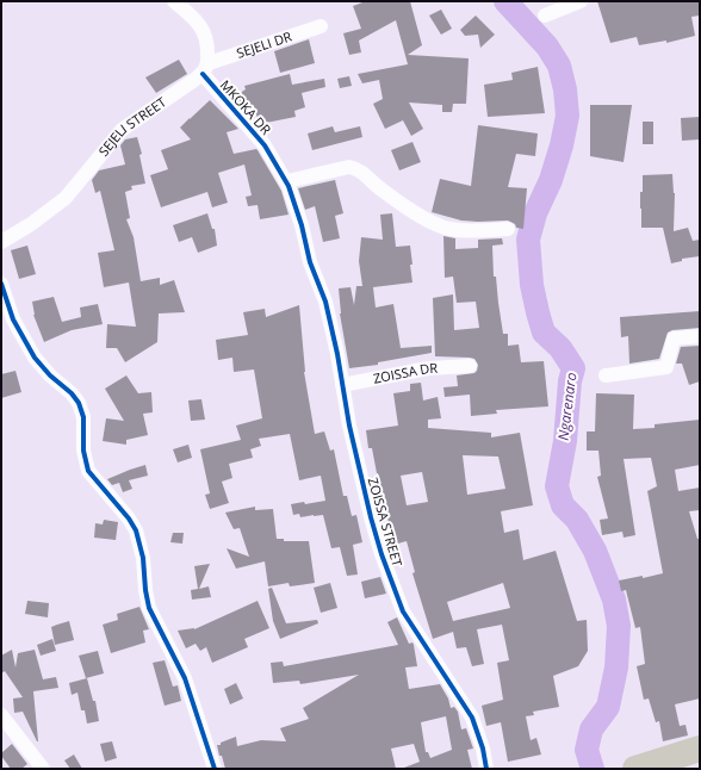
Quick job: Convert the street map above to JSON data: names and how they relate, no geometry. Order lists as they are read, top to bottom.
{
  "streets": {
    "street": [
      "SEJELI DR",
      "MKOKA DR",
      "SEJELI STREET",
      "ZOISSA DR",
      "ZOISSA STREET"
    ]
  },
  "crossings": [
    ["SEJELI DR", "MKOKA DR"],
    ["SEJELI DR", "SEJELI STREET"],
    ["MKOKA DR", "SEJELI STREET"],
    ["MKOKA DR", "ZOISSA STREET"],
    ["ZOISSA DR", "ZOISSA STREET"]
  ],
  "water": ["Ngarenaro"]
}
